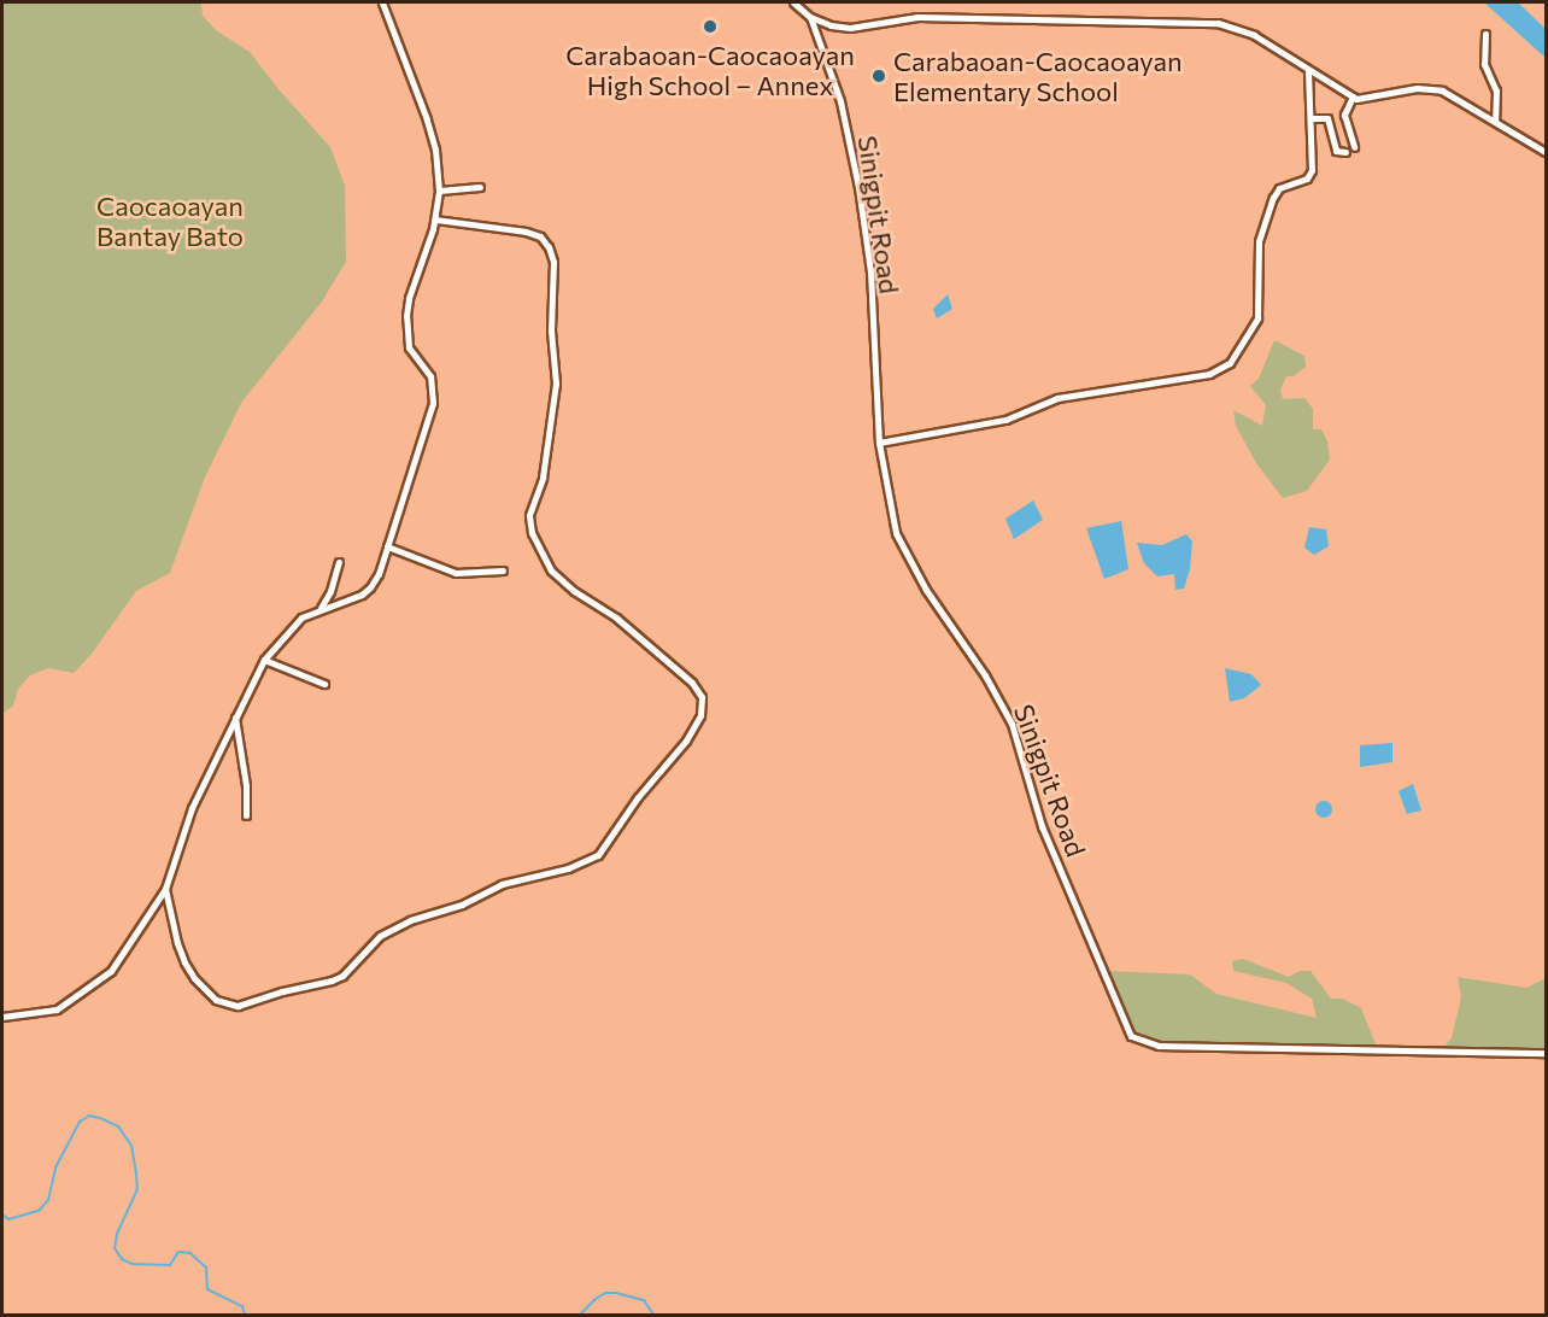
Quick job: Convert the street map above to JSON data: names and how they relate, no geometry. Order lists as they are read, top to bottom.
{
  "streets": {
    "street": ["Sinigpit Road"]
  },
  "parks": ["Caocaoayan Bantay Bato"],
  "places": ["Carabaoan-Caocaoayan High School – Annex", "Carabaoan-Caocaoayan Elementary School"]
}
